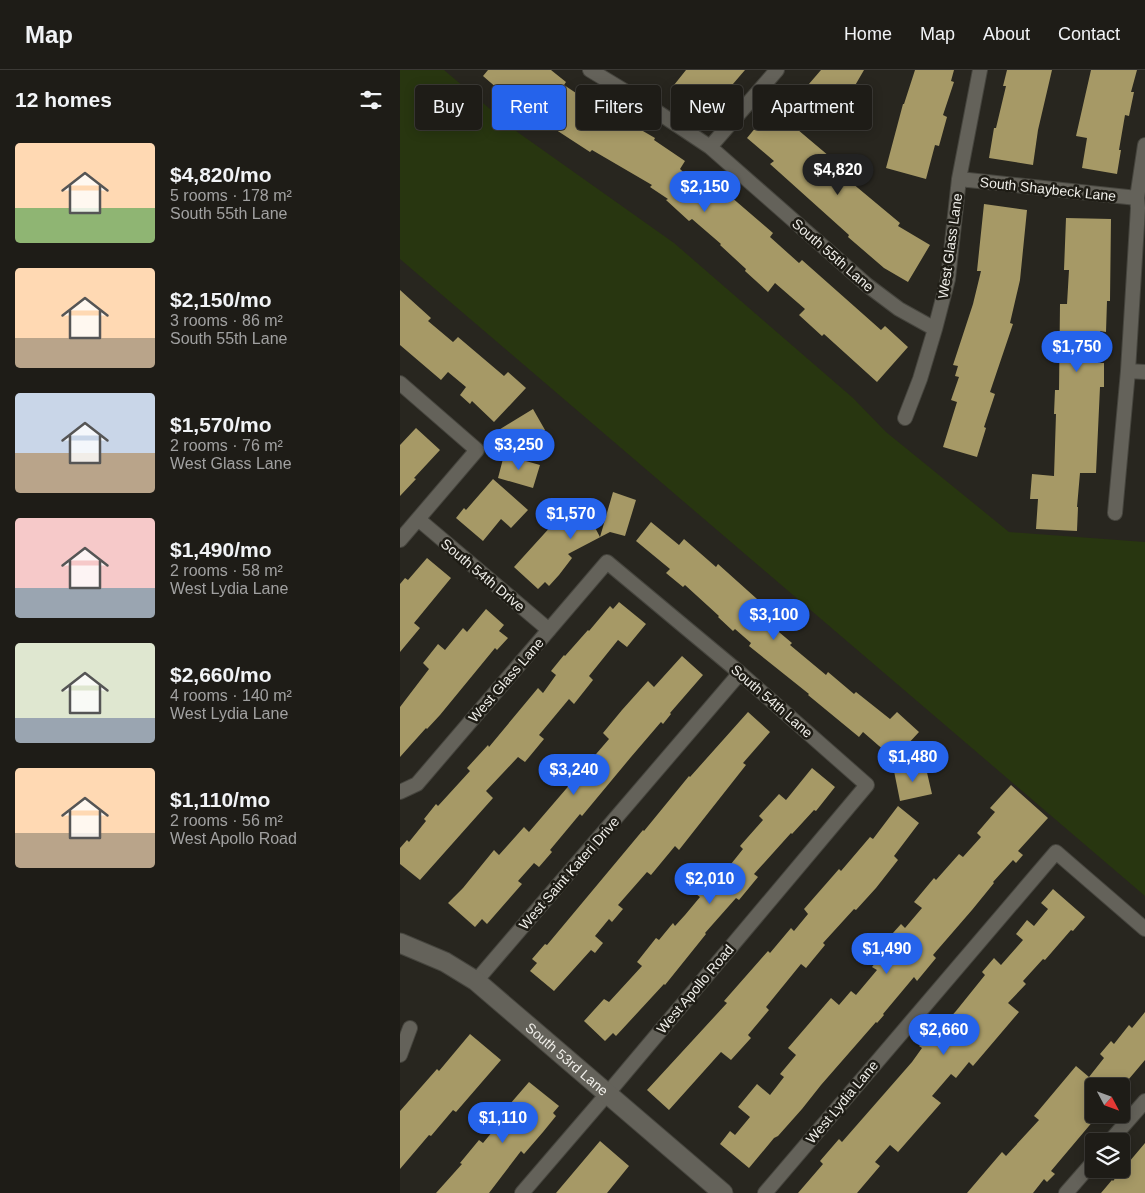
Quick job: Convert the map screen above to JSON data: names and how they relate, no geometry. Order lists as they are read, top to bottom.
{
  "streets": {
    "street": [
      "South Shaybeck Lane",
      "West Glass Lane",
      "South 55th Lane",
      "South 54th Drive",
      "South 54th Lane",
      "West Saint Kateri Drive",
      "West Apollo Road",
      "South 53rd Lane",
      "West Lydia Lane"
    ]
  },
  "crossings": [
    ["South Shaybeck Lane", "West Glass Lane"],
    ["West Glass Lane", "South 55th Lane"],
    ["West Glass Lane", "South 54th Drive"],
    ["West Glass Lane", "South 54th Lane"],
    ["South 54th Lane", "West Saint Kateri Drive"],
    ["South 54th Lane", "West Apollo Road"],
    ["West Saint Kateri Drive", "South 53rd Lane"],
    ["West Apollo Road", "South 53rd Lane"]
  ],
  "north": "bottom right",
  "page": {
    "header": "Map",
    "nav": [
      "Home",
      "Map",
      "About",
      "Contact"
    ],
    "heading": "12 homes",
    "chip": [
      "Buy",
      "Rent",
      "Filters",
      "New",
      "Apartment"
    ],
    "list": [
      {
        "name": "$4,820/mo",
        "note": "5 rooms · 178 m² · South 55th Lane"
      },
      {
        "name": "$2,150/mo",
        "note": "3 rooms · 86 m² · South 55th Lane"
      },
      {
        "name": "$1,570/mo",
        "note": "2 rooms · 76 m² · West Glass Lane"
      },
      {
        "name": "$1,490/mo",
        "note": "2 rooms · 58 m² · West Lydia Lane"
      },
      {
        "name": "$2,660/mo",
        "note": "4 rooms · 140 m² · West Lydia Lane"
      },
      {
        "name": "$1,110/mo",
        "note": "2 rooms · 56 m² · West Apollo Road"
      }
    ],
    "price": [
      "$4,820",
      "$2,150",
      "$1,750",
      "$3,250",
      "$1,570",
      "$3,100",
      "$1,480",
      "$3,240",
      "$2,010",
      "$1,490",
      "$2,660",
      "$1,110"
    ]
  }
}
